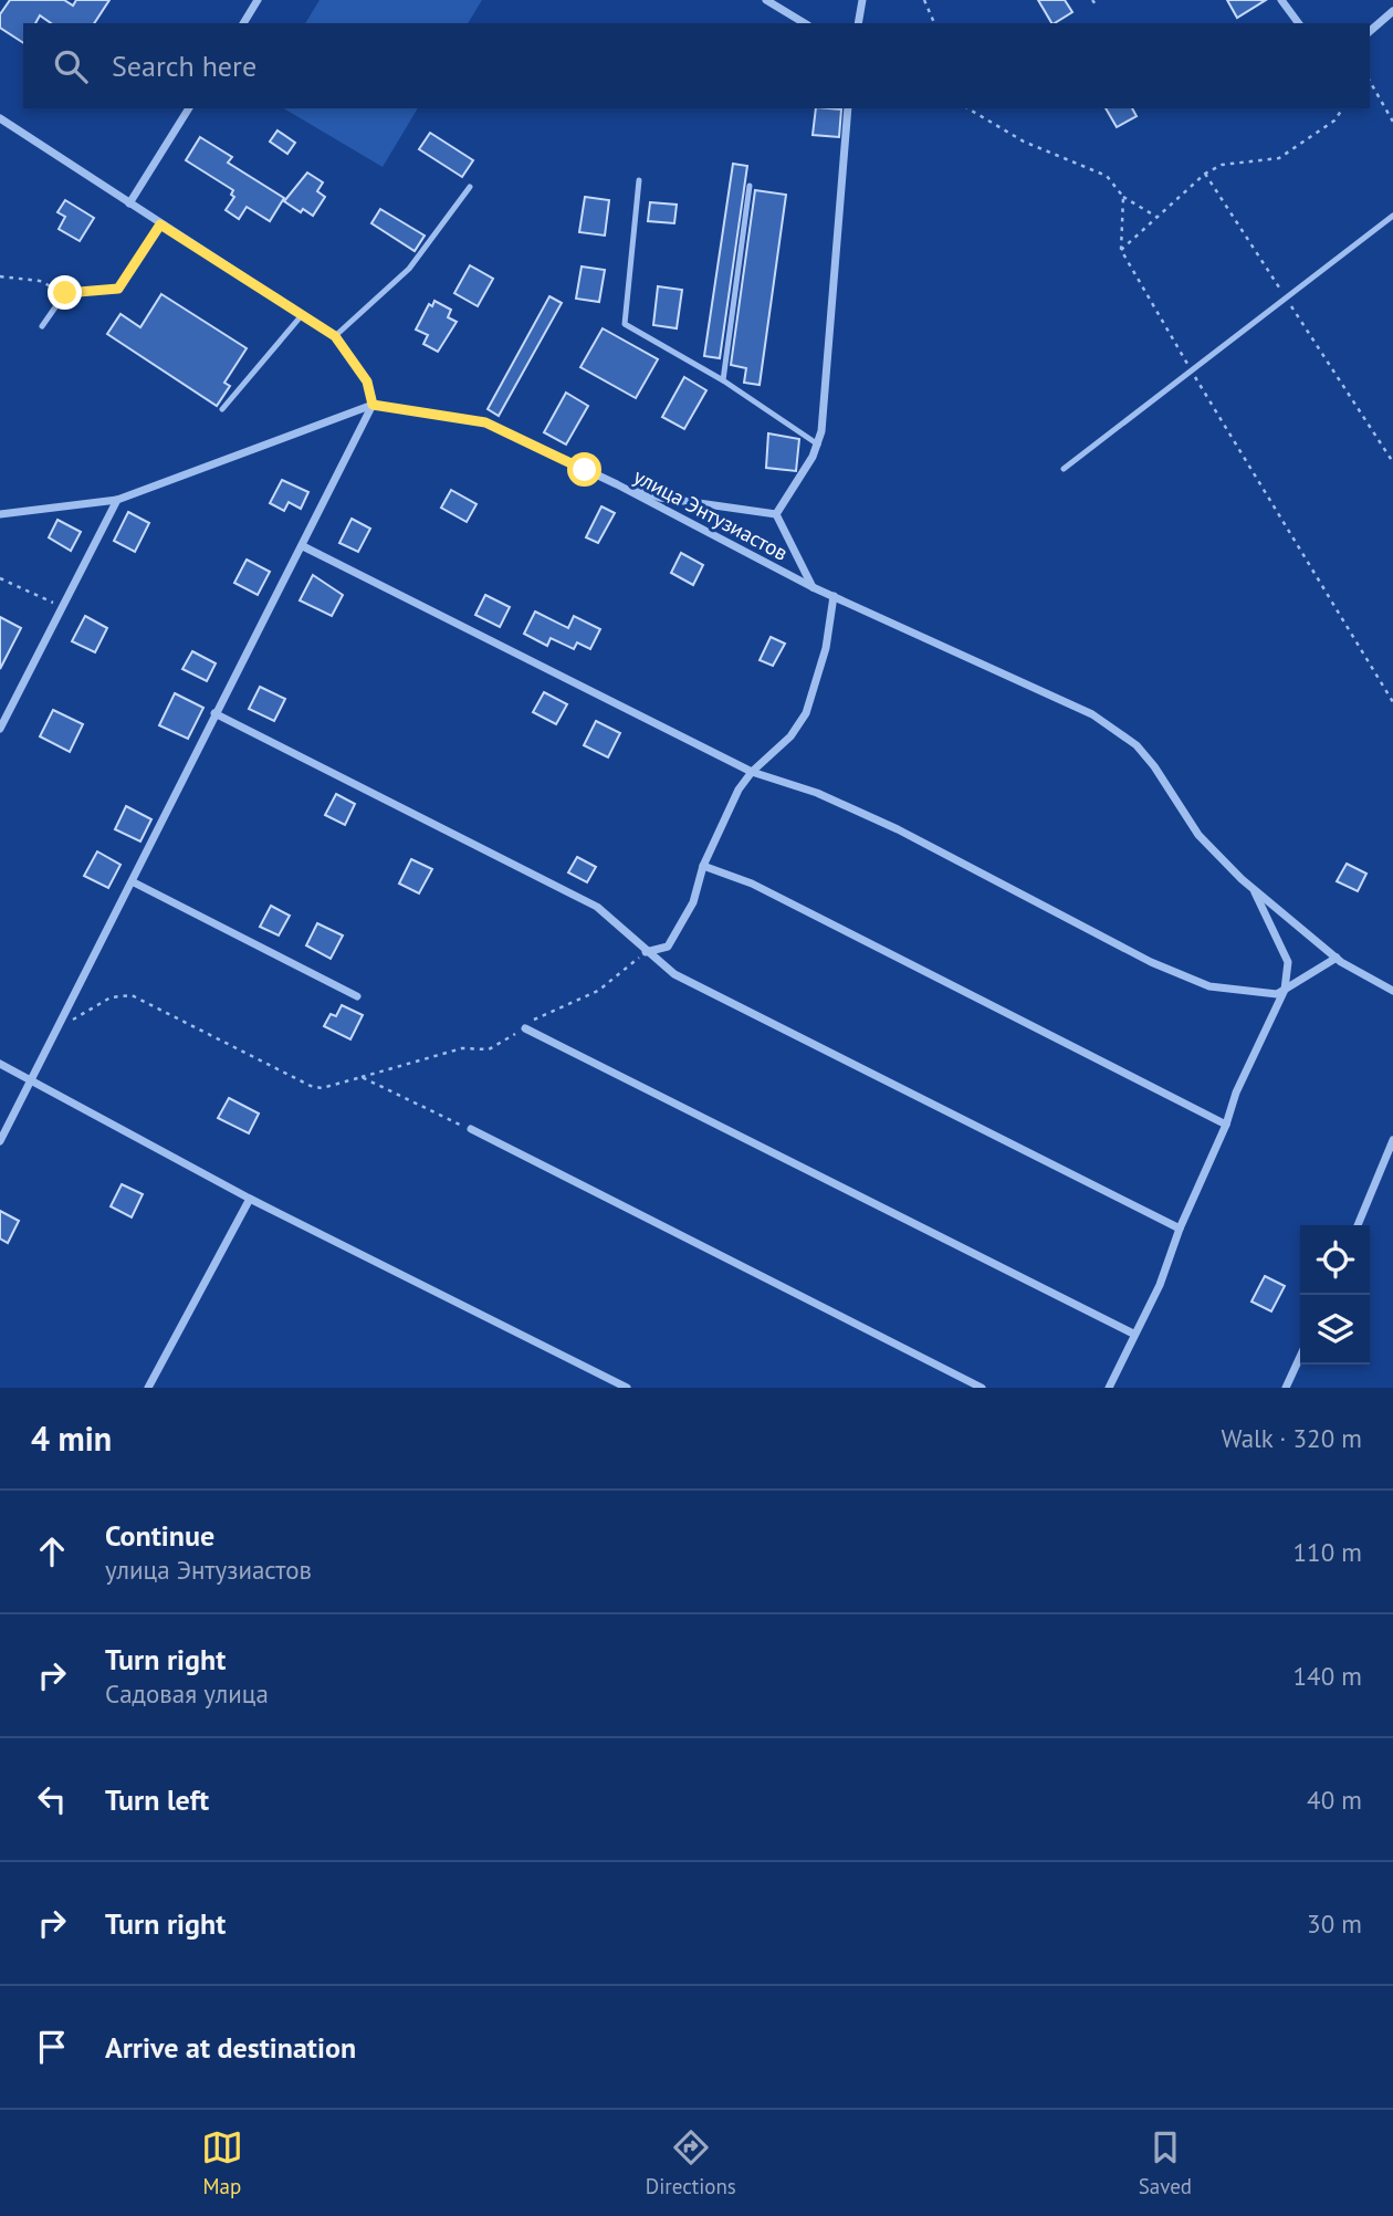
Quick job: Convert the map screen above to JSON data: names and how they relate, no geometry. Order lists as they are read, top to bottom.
{
  "streets": {
    "street": ["улица Энтузиастов"]
  },
  "page": {
    "search": "Search here",
    "heading": ["4 min", "Walk · 320 m"],
    "list": [
      ["Continue", "улица Энтузиастов", "110 m"],
      ["Turn right", "Садовая улица", "140 m"],
      ["Turn left", "40 m"],
      ["Turn right", "30 m"],
      "Arrive at destination"
    ],
    "nav": ["Map", "Directions", "Saved"]
  }
}
